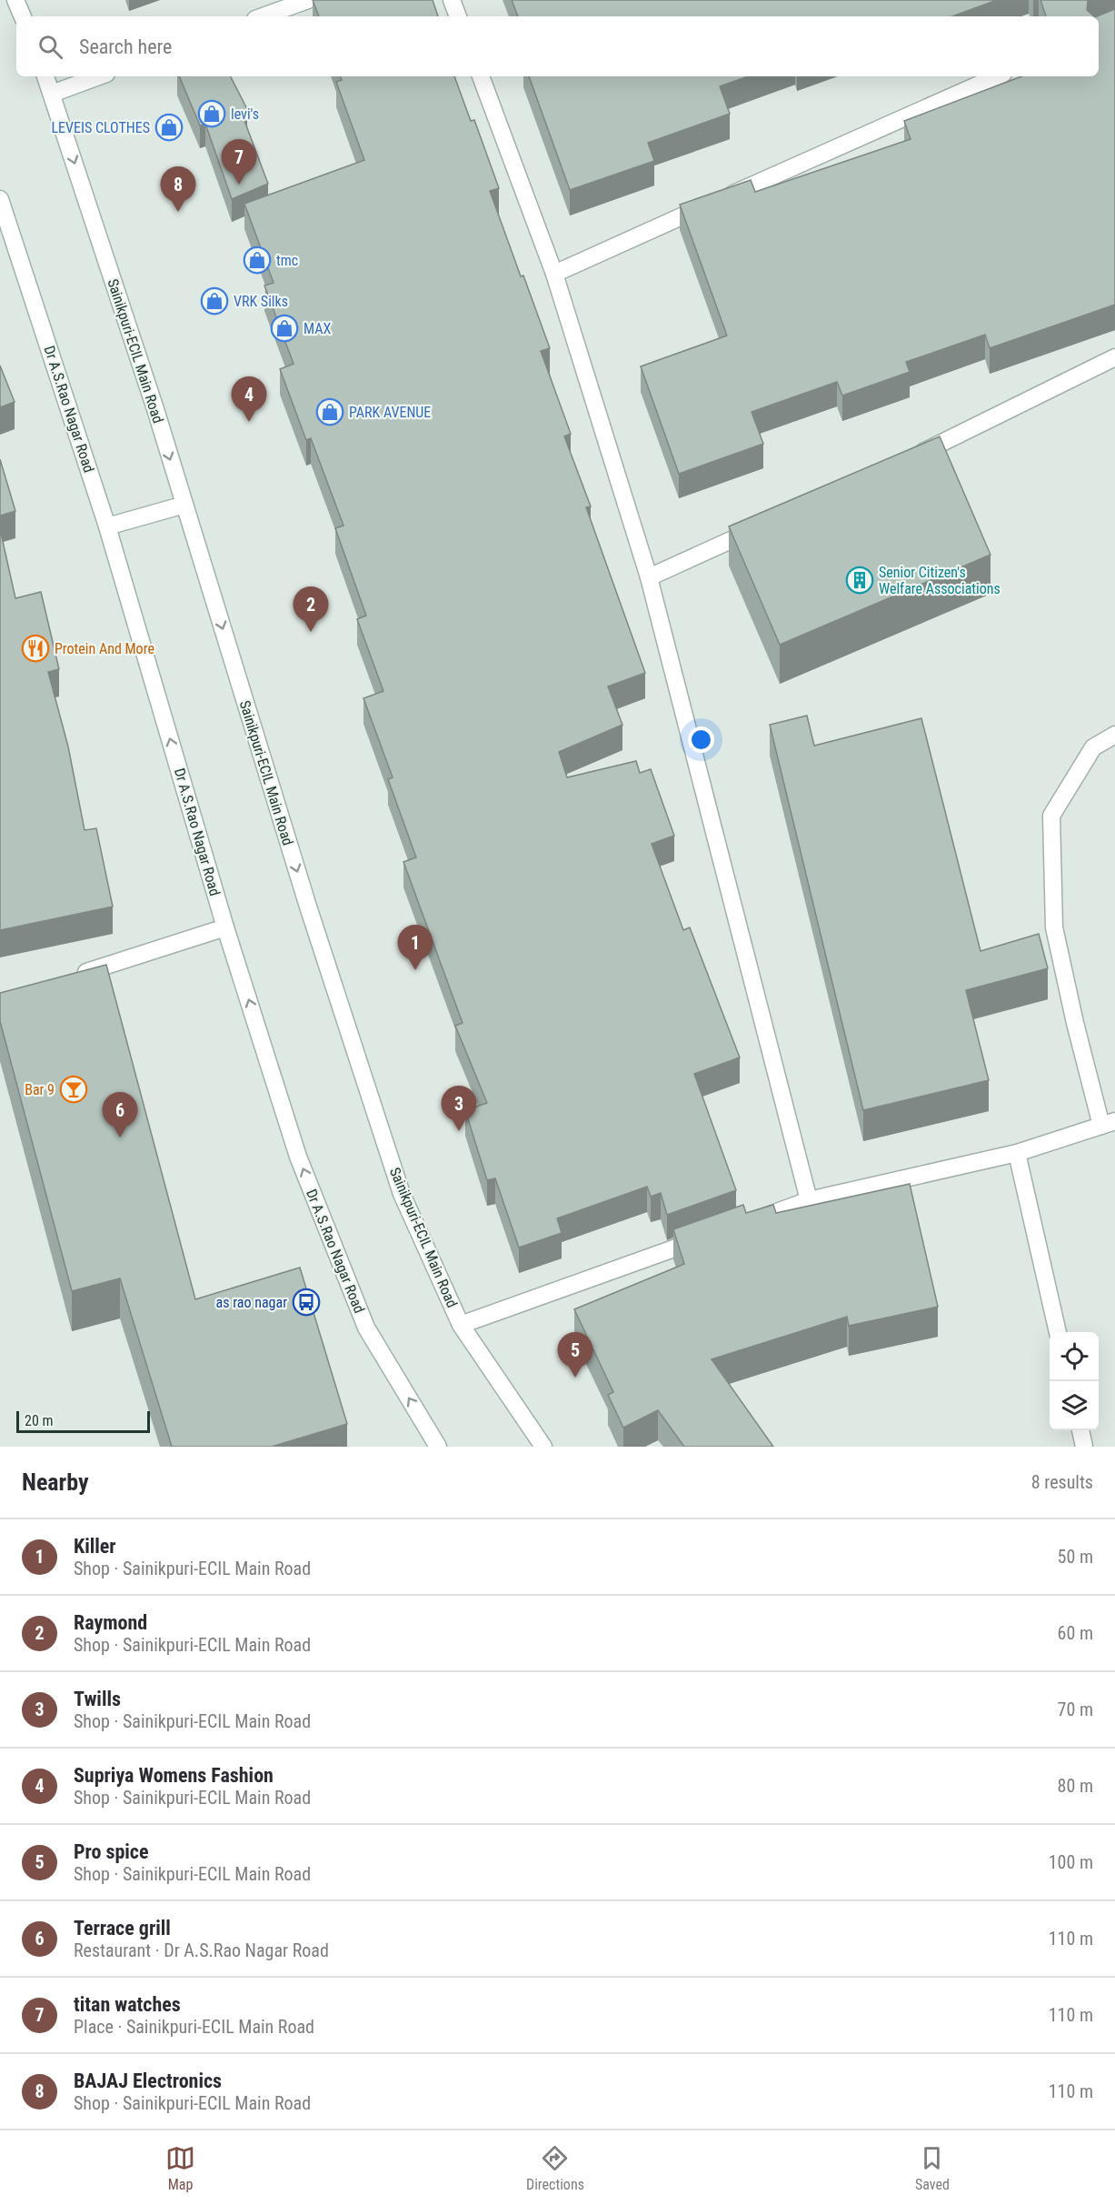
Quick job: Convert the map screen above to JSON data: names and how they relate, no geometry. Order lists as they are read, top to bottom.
{
  "streets": {
    "street": ["Sainikpuri-ECIL Main Road", "Dr A.S.Rao Nagar Road"]
  },
  "one_way": ["Sainikpuri-ECIL Main Road", "Dr A.S.Rao Nagar Road"],
  "places": {
    "shop": [
      "levi's",
      "LEVEIS CLOTHES",
      "tmc",
      "VRK Silks",
      "MAX",
      "PARK AVENUE"
    ],
    "building": ["Senior Citizen's Welfare Associations"],
    "restaurant": ["Protein And More"],
    "bar": ["Bar 9"],
    "bus stop": ["as rao nagar"]
  },
  "scale_bar": "20 m",
  "page": {
    "search": "Search here",
    "pins": [
      "7",
      "8",
      "4",
      "2",
      "1",
      "3",
      "6",
      "5"
    ],
    "scale": "20 m",
    "heading": ["Nearby", "8 results"],
    "list": [
      {
        "mark": "1",
        "name": "Killer",
        "note": "Shop · Sainikpuri-ECIL Main Road",
        "value": "50 m"
      },
      {
        "mark": "2",
        "name": "Raymond",
        "note": "Shop · Sainikpuri-ECIL Main Road",
        "value": "60 m"
      },
      {
        "mark": "3",
        "name": "Twills",
        "note": "Shop · Sainikpuri-ECIL Main Road",
        "value": "70 m"
      },
      {
        "mark": "4",
        "name": "Supriya Womens Fashion",
        "note": "Shop · Sainikpuri-ECIL Main Road",
        "value": "80 m"
      },
      {
        "mark": "5",
        "name": "Pro spice",
        "note": "Shop · Sainikpuri-ECIL Main Road",
        "value": "100 m"
      },
      {
        "mark": "6",
        "name": "Terrace grill",
        "note": "Restaurant · Dr A.S.Rao Nagar Road",
        "value": "110 m"
      },
      {
        "mark": "7",
        "name": "titan watches",
        "note": "Place · Sainikpuri-ECIL Main Road",
        "value": "110 m"
      },
      {
        "mark": "8",
        "name": "BAJAJ Electronics",
        "note": "Shop · Sainikpuri-ECIL Main Road",
        "value": "110 m"
      }
    ],
    "nav": ["Map", "Directions", "Saved"]
  }
}
